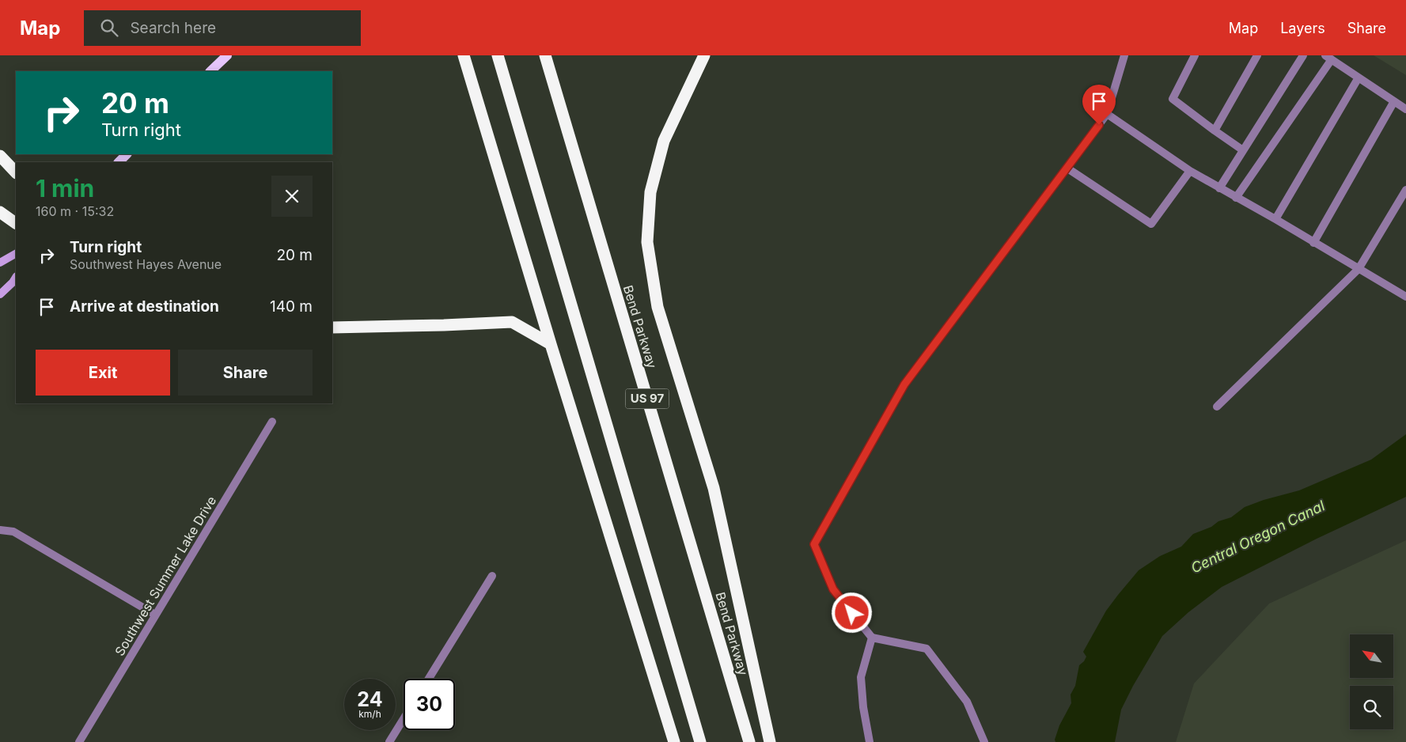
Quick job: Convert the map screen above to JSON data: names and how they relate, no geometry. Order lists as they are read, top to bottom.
{
  "streets": {
    "highway": ["Bend Parkway", "US 97"],
    "street": ["Southwest Summer Lake Drive"]
  },
  "water": ["Central Oregon Canal"],
  "north": "top left",
  "page": {
    "header": "Map",
    "search": "Search here",
    "nav": ["Map", "Layers", "Share"],
    "turn": ["20 m", "Turn right"],
    "heading": ["1 min", "160 m · 15:32"],
    "list": [
      {
        "name": "Turn right",
        "note": "Southwest Hayes Avenue",
        "value": "20 m"
      },
      {
        "name": "Arrive at destination",
        "value": "140 m"
      }
    ],
    "buttons": ["Exit", "Share"],
    "speed": "24 km/h",
    "limit": "30"
  }
}
